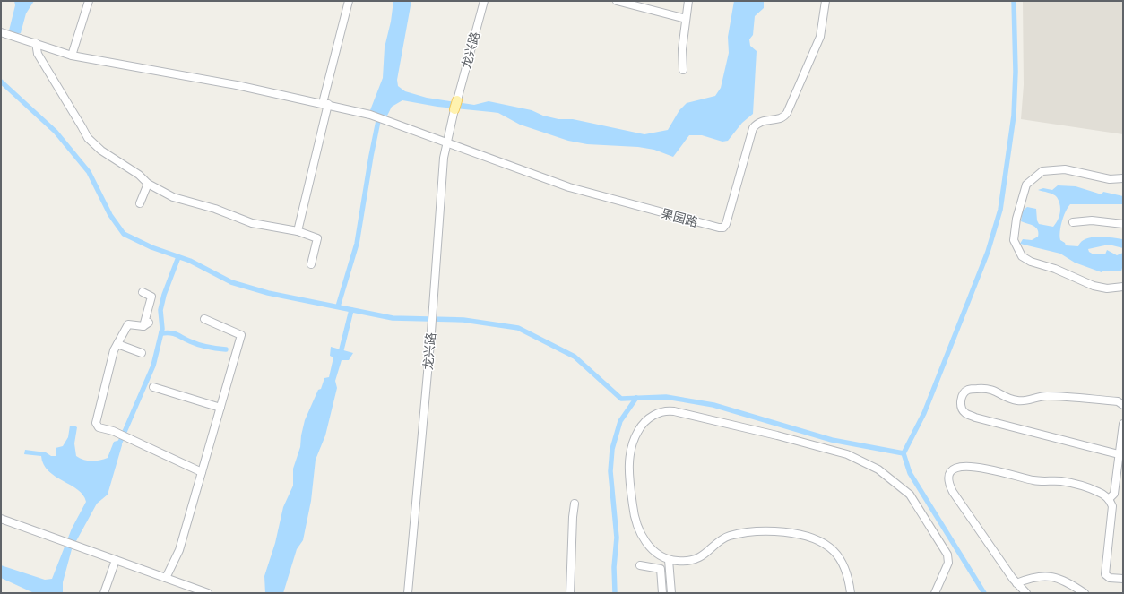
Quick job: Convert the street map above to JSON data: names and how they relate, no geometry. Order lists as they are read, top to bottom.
{
  "streets": {
    "street": ["龙兴路", "果园路"]
  },
  "crossings": [
    ["龙兴路", "果园路"]
  ]
}
